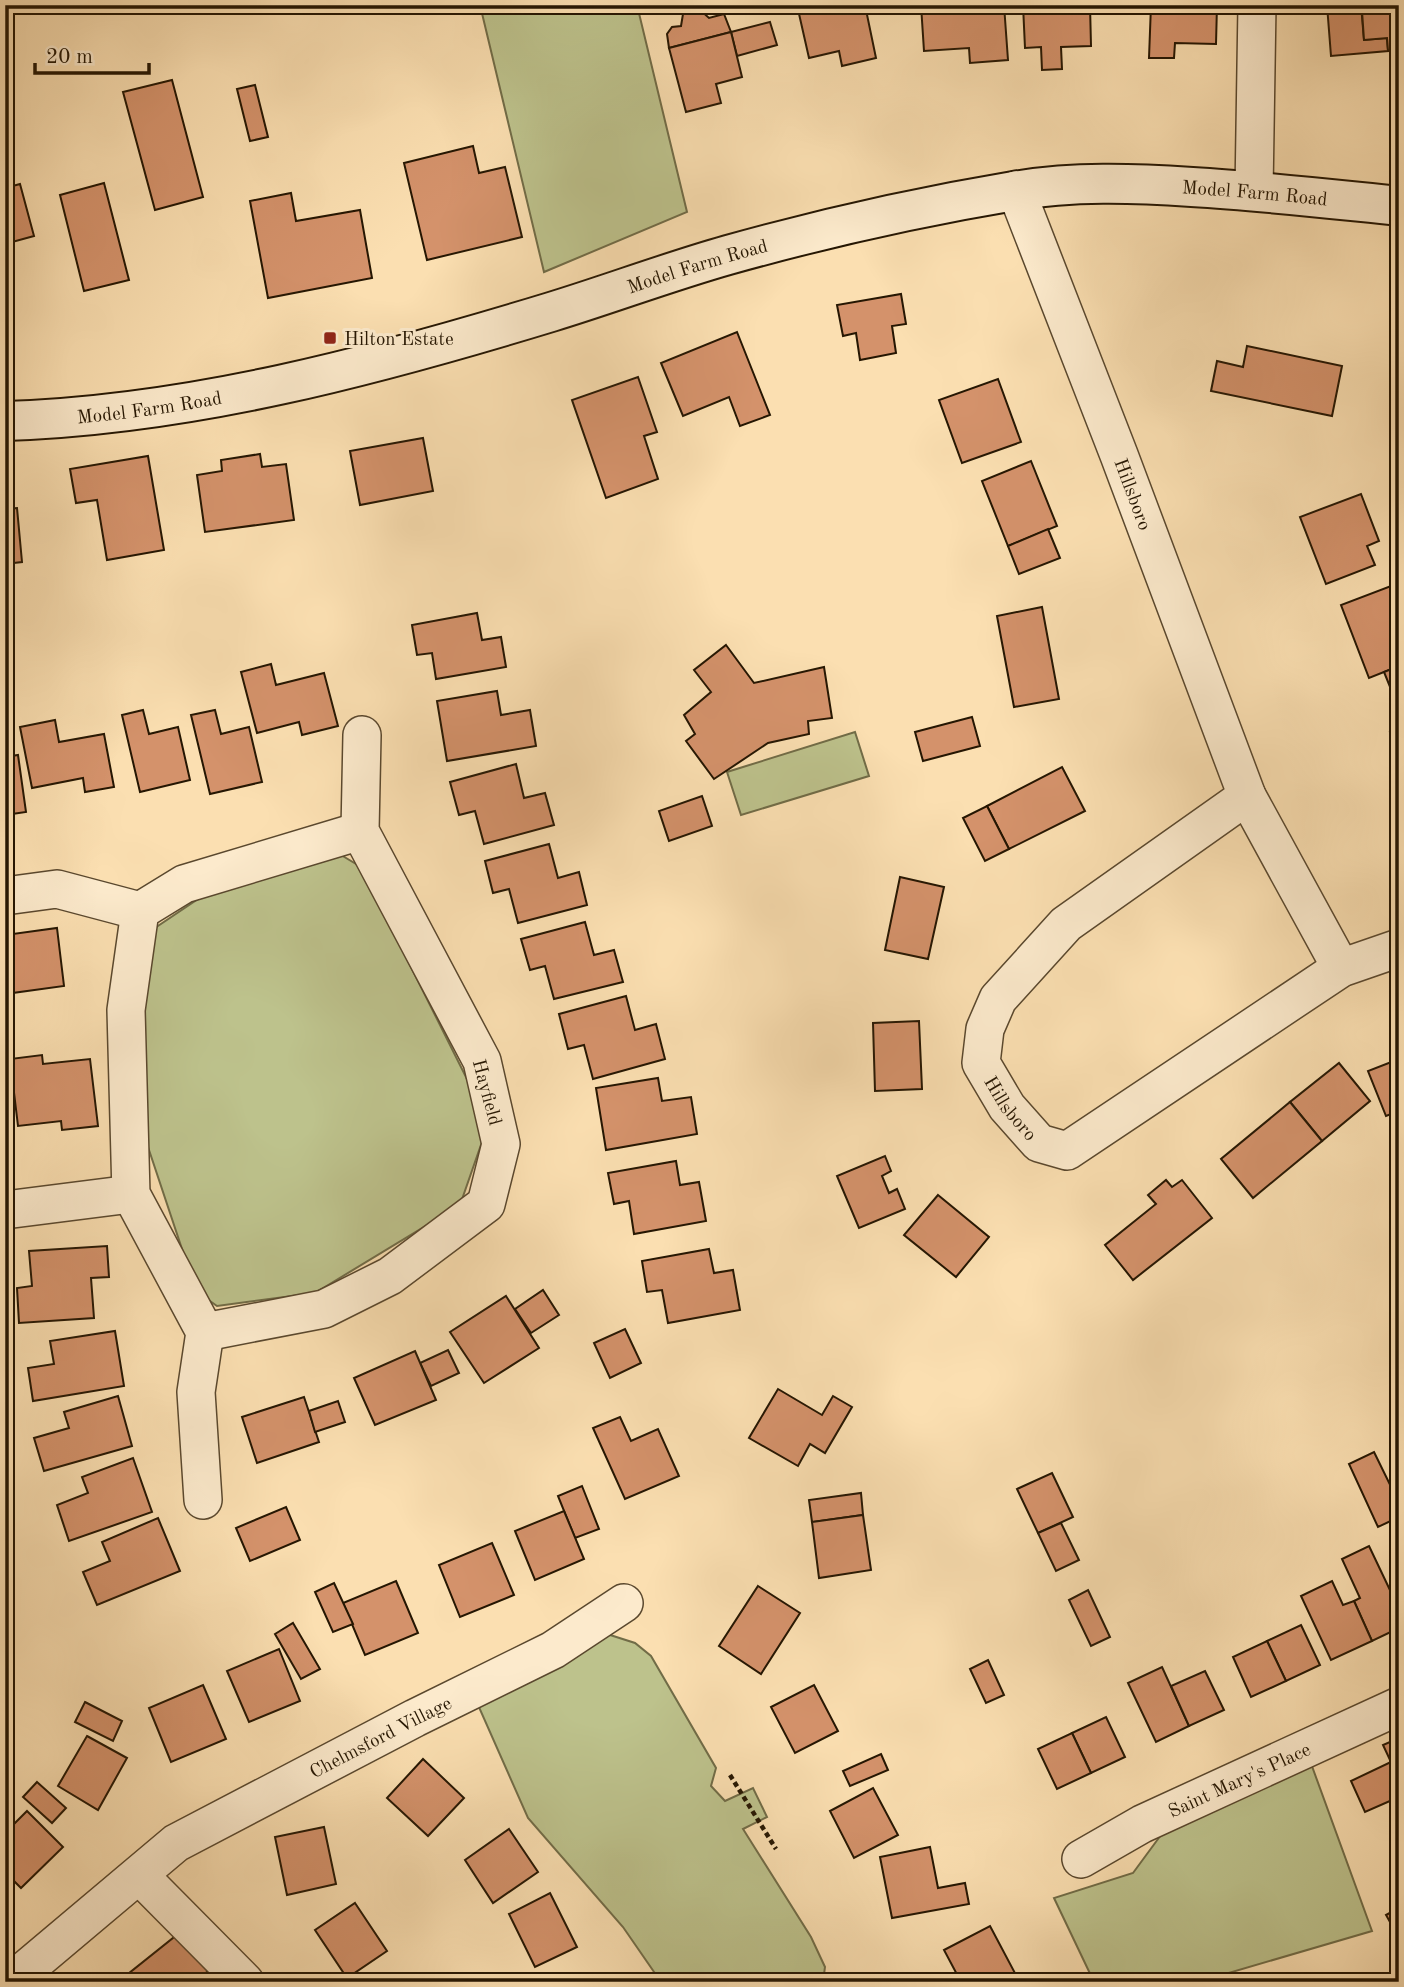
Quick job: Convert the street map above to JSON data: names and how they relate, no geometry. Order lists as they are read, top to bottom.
{
  "streets": {
    "main road": ["Model Farm Road"],
    "street": [
      "Hillsboro",
      "Hayfield",
      "Chelmsford Village",
      "Saint Mary's Place"
    ]
  },
  "crossings": [
    ["Model Farm Road", "Hillsboro"]
  ],
  "places": {
    "transit": ["Hilton Estate"]
  },
  "scale_bar": "20 m"
}
